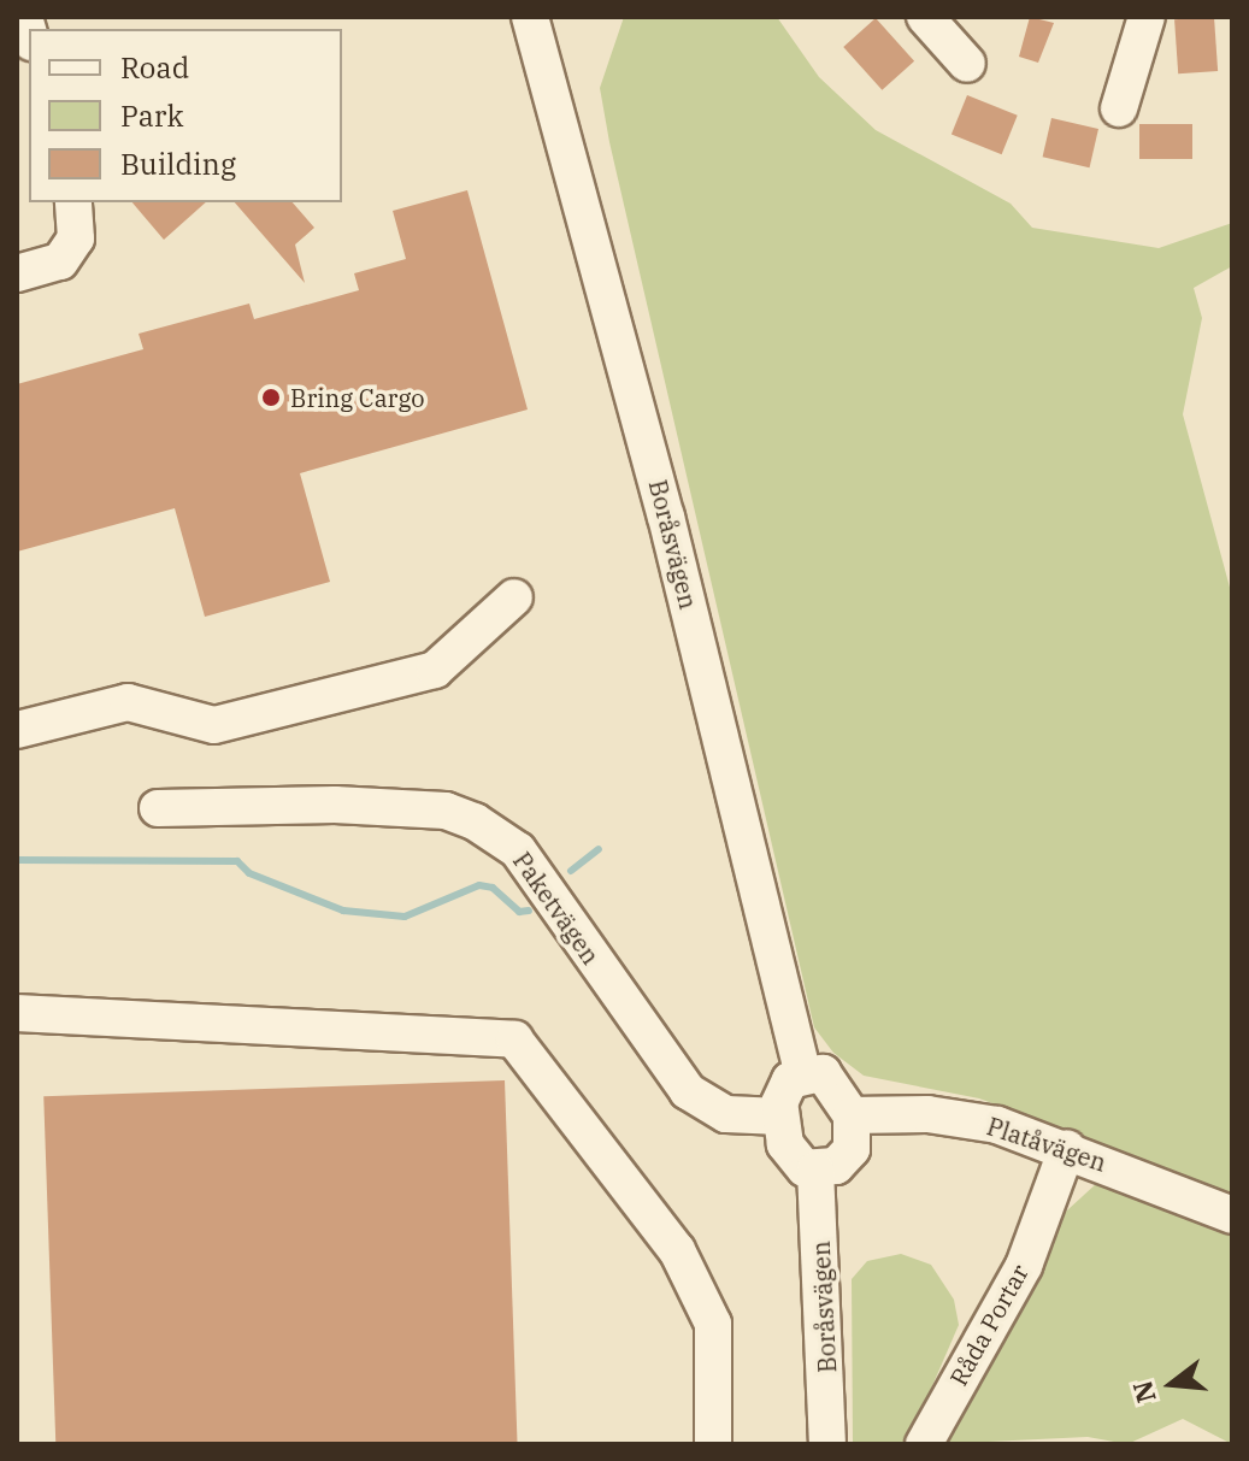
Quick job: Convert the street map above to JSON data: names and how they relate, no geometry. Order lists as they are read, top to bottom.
{
  "streets": {
    "street": [
      "Boråsvägen",
      "Paketvägen",
      "Platåvägen",
      "Råda Portar"
    ]
  },
  "crossings": [
    ["Boråsvägen", "Paketvägen"],
    ["Boråsvägen", "Platåvägen"],
    ["Paketvägen", "Platåvägen"],
    ["Platåvägen", "Råda Portar"]
  ],
  "places": ["Bring Cargo"],
  "legend": ["Road", "Park", "Building"],
  "north": "left"
}
